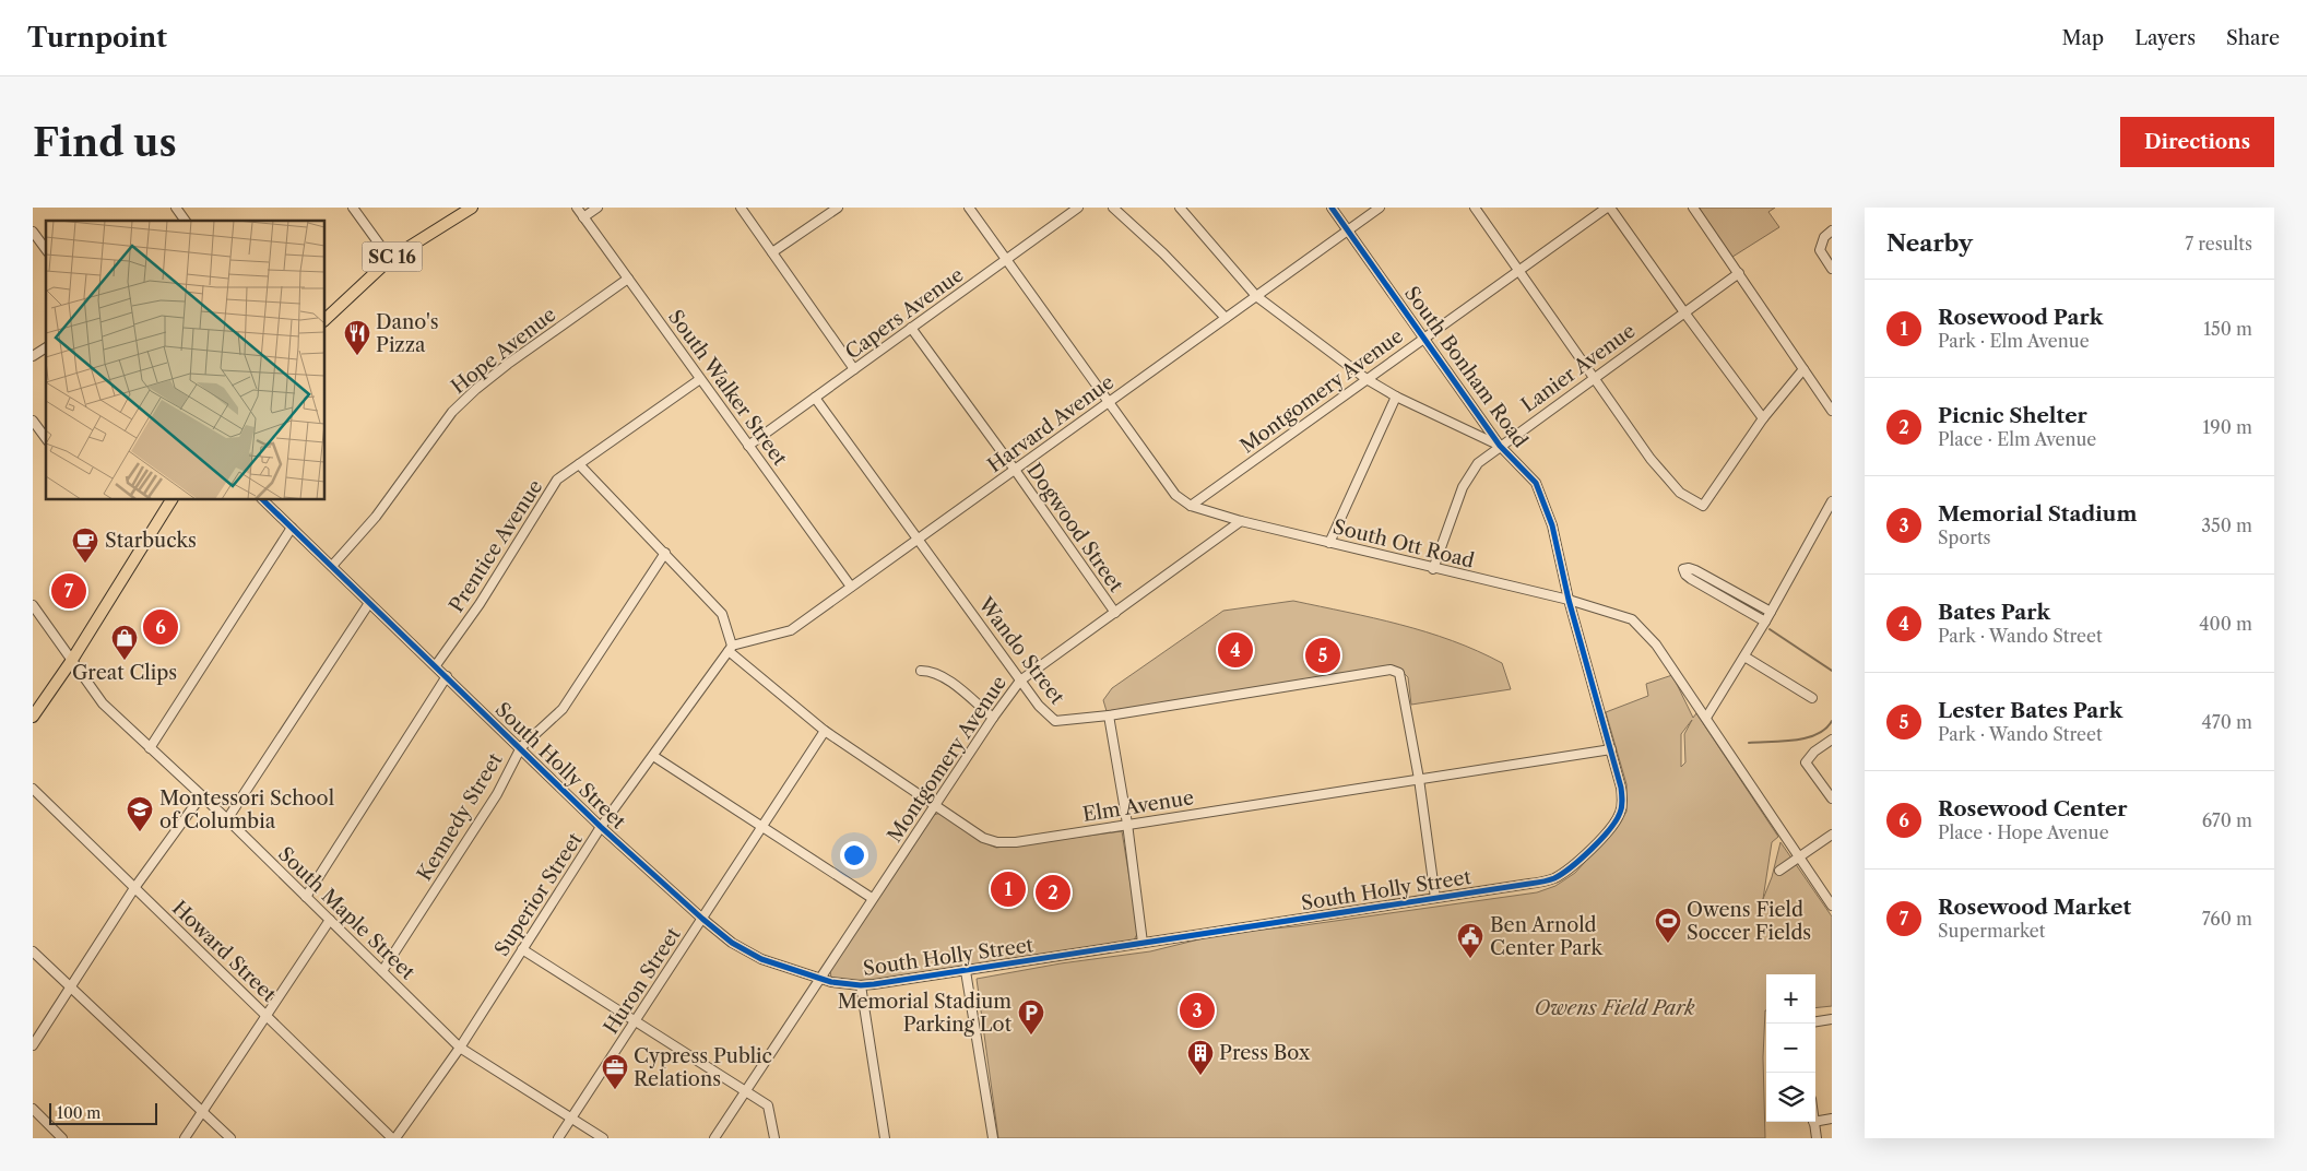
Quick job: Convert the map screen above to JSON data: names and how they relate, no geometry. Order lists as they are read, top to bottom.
{
  "streets": {
    "main road": ["SC 16"],
    "street": [
      "Capers Avenue",
      "Hope Avenue",
      "South Bonham Road",
      "Lanier Avenue",
      "South Walker Street",
      "Montgomery Avenue",
      "Harvard Avenue",
      "Dogwood Street",
      "South Ott Road",
      "Prentice Avenue",
      "Wando Street",
      "South Holly Street",
      "Elm Avenue",
      "Kennedy Street",
      "Superior Street",
      "South Maple Street",
      "Howard Street",
      "Huron Street"
    ]
  },
  "crossings": [
    ["Capers Avenue", "South Walker Street"],
    ["Capers Avenue", "Dogwood Street"],
    ["Capers Avenue", "South Ott Road"],
    ["Capers Avenue", "Wando Street"],
    ["Hope Avenue", "South Walker Street"],
    ["Hope Avenue", "South Holly Street"],
    ["South Bonham Road", "Lanier Avenue"],
    ["South Bonham Road", "Montgomery Avenue"],
    ["South Bonham Road", "Harvard Avenue"],
    ["South Bonham Road", "South Ott Road"],
    ["South Bonham Road", "South Holly Street"],
    ["South Bonham Road", "Elm Avenue"],
    ["Lanier Avenue", "South Ott Road"],
    ["South Walker Street", "Harvard Avenue"],
    ["South Walker Street", "Prentice Avenue"],
    ["Montgomery Avenue", "Dogwood Street"],
    ["Montgomery Avenue", "South Ott Road"],
    ["Montgomery Avenue", "Wando Street"],
    ["Montgomery Avenue", "South Holly Street"],
    ["Montgomery Avenue", "Elm Avenue"],
    ["Harvard Avenue", "Dogwood Street"],
    ["Harvard Avenue", "South Ott Road"],
    ["Harvard Avenue", "Wando Street"],
    ["Harvard Avenue", "Elm Avenue"],
    ["Harvard Avenue", "Superior Street"],
    ["Prentice Avenue", "South Holly Street"],
    ["Wando Street", "Elm Avenue"],
    ["South Holly Street", "Kennedy Street"],
    ["South Holly Street", "Superior Street"],
    ["South Holly Street", "Huron Street"],
    ["Elm Avenue", "Superior Street"],
    ["Elm Avenue", "Huron Street"],
    ["Kennedy Street", "South Maple Street"],
    ["Superior Street", "South Maple Street"],
    ["Superior Street", "Howard Street"],
    ["South Maple Street", "Huron Street"]
  ],
  "parks": ["Owens Field Park"],
  "places": {
    "restaurant": ["Dano's Pizza"],
    "cafe": ["Starbucks"],
    "shop": ["Great Clips"],
    "school or university": ["Montessori School of Columbia"],
    "sports": ["Owens Field Soccer Fields"],
    "public building": ["Ben Arnold Center Park"],
    "parking": ["Memorial Stadium Parking Lot"],
    "building": ["Press Box"],
    "office": ["Cypress Public Relations"]
  },
  "scale_bar": "100 m",
  "page": {
    "header": "Turnpoint",
    "nav": ["Map", "Layers", "Share"],
    "buttons": "Directions",
    "title": "Find us",
    "heading": ["Nearby", "7 results"],
    "list": [
      {
        "mark": "1",
        "name": "Rosewood Park",
        "note": "Park · Elm Avenue",
        "value": "150 m"
      },
      {
        "mark": "2",
        "name": "Picnic Shelter",
        "note": "Place · Elm Avenue",
        "value": "190 m"
      },
      {
        "mark": "3",
        "name": "Memorial Stadium",
        "note": "Sports",
        "value": "350 m"
      },
      {
        "mark": "4",
        "name": "Bates Park",
        "note": "Park · Wando Street",
        "value": "400 m"
      },
      {
        "mark": "5",
        "name": "Lester Bates Park",
        "note": "Park · Wando Street",
        "value": "470 m"
      },
      {
        "mark": "6",
        "name": "Rosewood Center",
        "note": "Place · Hope Avenue",
        "value": "670 m"
      },
      {
        "mark": "7",
        "name": "Rosewood Market",
        "note": "Supermarket",
        "value": "760 m"
      }
    ],
    "pins": [
      "7",
      "6",
      "4",
      "5",
      "1",
      "2",
      "3"
    ],
    "map_buttons": ["+", "−"],
    "scale": "100 m"
  }
}
